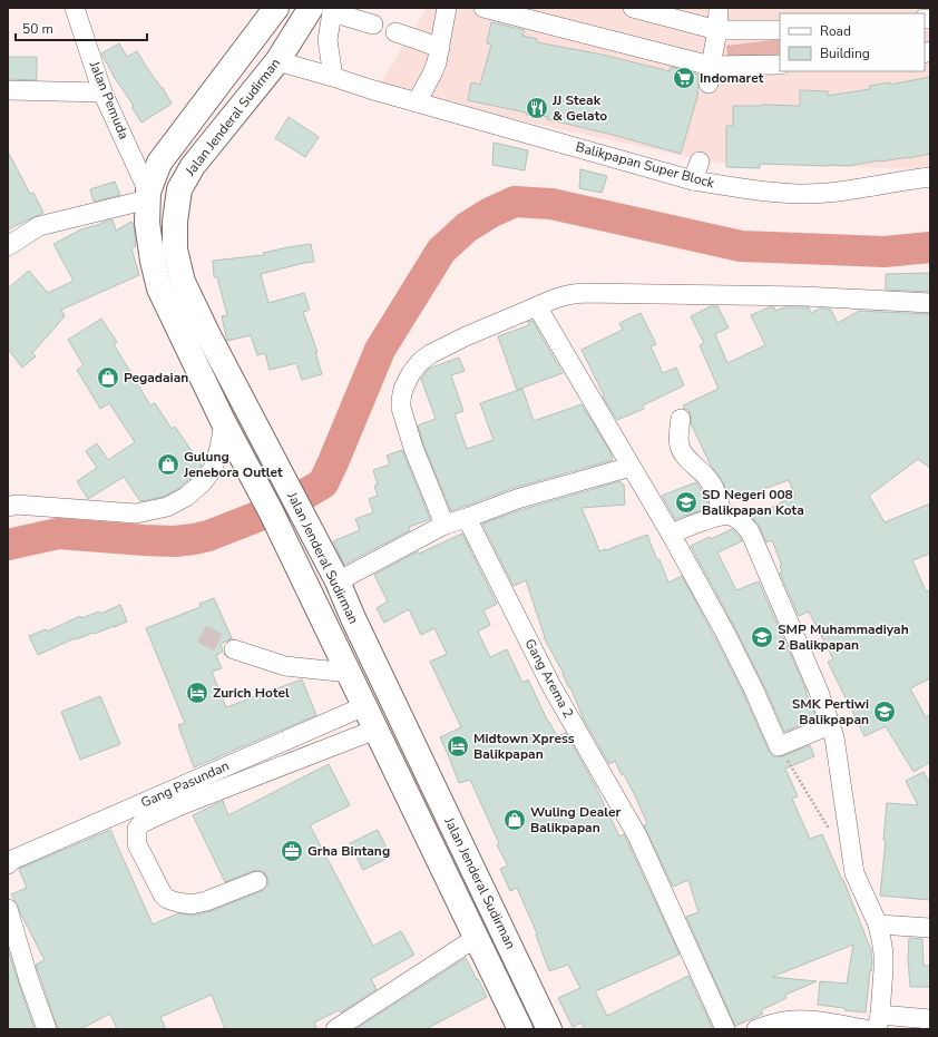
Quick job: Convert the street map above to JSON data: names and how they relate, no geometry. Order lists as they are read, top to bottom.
{
  "streets": {
    "highway": ["Jalan Jenderal Sudirman"],
    "street": [
      "Jalan Pemuda",
      "Balikpapan Super Block",
      "Gang Arema 2",
      "Gang Pasundan"
    ]
  },
  "crossings": [
    ["Jalan Pemuda", "Jalan Jenderal Sudirman"],
    ["Jalan Jenderal Sudirman", "Balikpapan Super Block"],
    ["Jalan Jenderal Sudirman", "Gang Pasundan"]
  ],
  "places": {
    "supermarket": ["Indomaret"],
    "restaurant": ["JJ Steak & Gelato"],
    "shop": ["Pegadaian", "Gulung Jenebora Outlet", "Wuling Dealer Balikpapan"],
    "school or university": ["SD Negeri 008 Balikpapan Kota", "SMP Muhammadiyah 2 Balikpapan", "SMK Pertiwi Balikpapan"],
    "hotel": ["Zurich Hotel", "Midtown Xpress Balikpapan"],
    "office": ["Grha Bintang"]
  },
  "legend": ["Road", "Building"],
  "scale_bar": "50 m"
}
